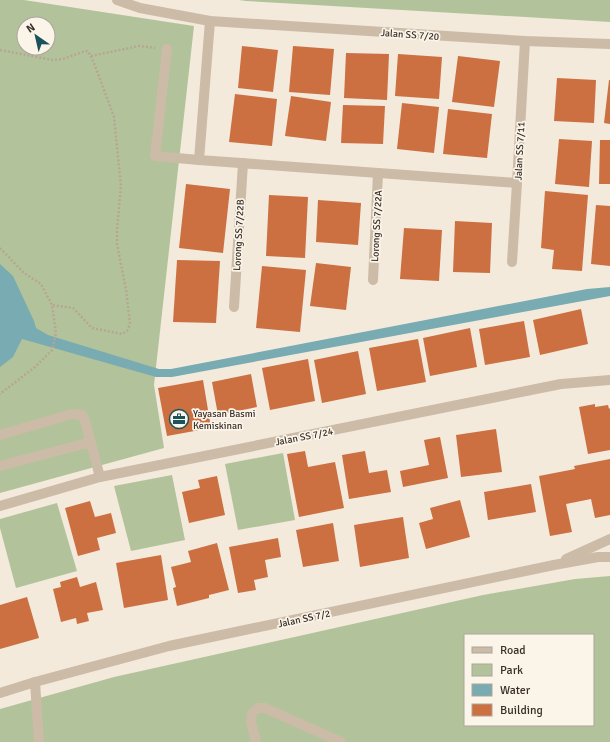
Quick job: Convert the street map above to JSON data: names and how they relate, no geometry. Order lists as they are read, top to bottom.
{
  "streets": {
    "street": [
      "Jalan SS 7/20",
      "Jalan SS 7/11",
      "Lorong SS 7/22A",
      "Lorong SS 7/22B",
      "Jalan SS 7/24",
      "Jalan SS 7/2"
    ]
  },
  "crossings": [
    ["Jalan SS 7/20", "Jalan SS 7/11"]
  ],
  "places": {
    "office": ["Yayasan Basmi Kemiskinan"]
  },
  "legend": [
    "Road",
    "Park",
    "Water",
    "Building"
  ],
  "north": "top left"
}
